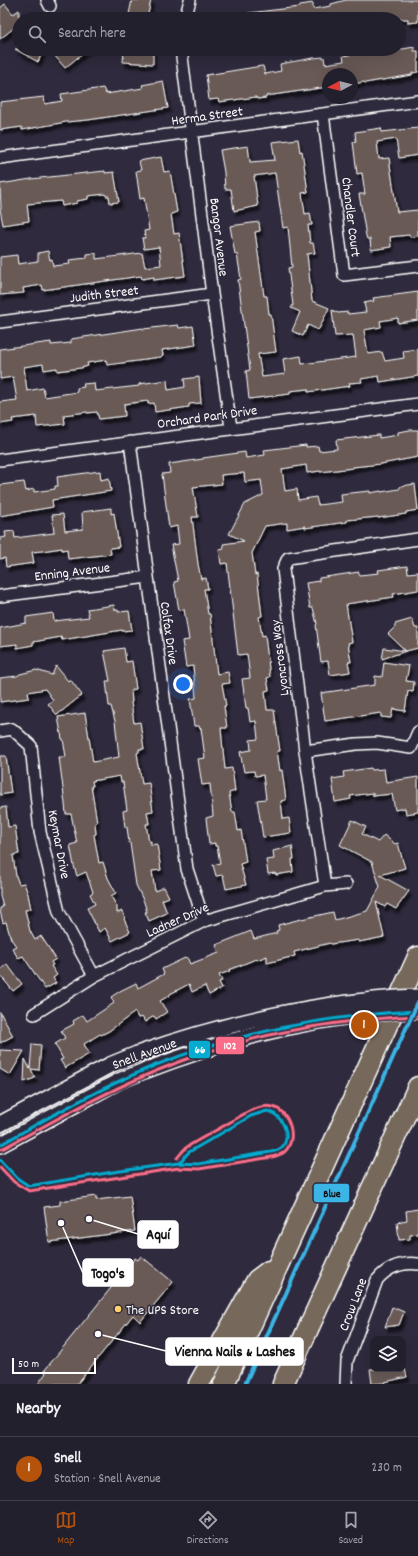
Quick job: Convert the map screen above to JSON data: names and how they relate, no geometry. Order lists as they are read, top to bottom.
{
  "streets": {
    "main road": ["Snell Avenue"],
    "street": [
      "Herma Street",
      "Chandler Court",
      "Bangor Avenue",
      "Judith Street",
      "Orchard Park Drive",
      "Enning Avenue",
      "Colfax Drive",
      "Lyoncross Way",
      "Keymar Drive",
      "Ladner Drive",
      "Crow Lane"
    ]
  },
  "crossings": [
    ["Herma Street", "Chandler Court"],
    ["Herma Street", "Bangor Avenue"],
    ["Bangor Avenue", "Judith Street"],
    ["Bangor Avenue", "Orchard Park Drive"],
    ["Orchard Park Drive", "Colfax Drive"],
    ["Enning Avenue", "Colfax Drive"],
    ["Colfax Drive", "Ladner Drive"],
    ["Lyoncross Way", "Ladner Drive"],
    ["Keymar Drive", "Ladner Drive"]
  ],
  "places": [
    "Aquí",
    "Togo's",
    "The UPS Store",
    "Vienna Nails & Lashes"
  ],
  "lines": ["transit line Blue", "transit line 66", "transit line 102"],
  "scale_bar": "50 m",
  "north": "left",
  "page": {
    "search": "Search here",
    "pins": "1",
    "scale": "50 m",
    "heading": "Nearby",
    "list": [
      {
        "mark": "1",
        "name": "Snell",
        "note": "Station · Snell Avenue",
        "value": "230 m"
      }
    ],
    "nav": ["Map", "Directions", "Saved"]
  }
}
